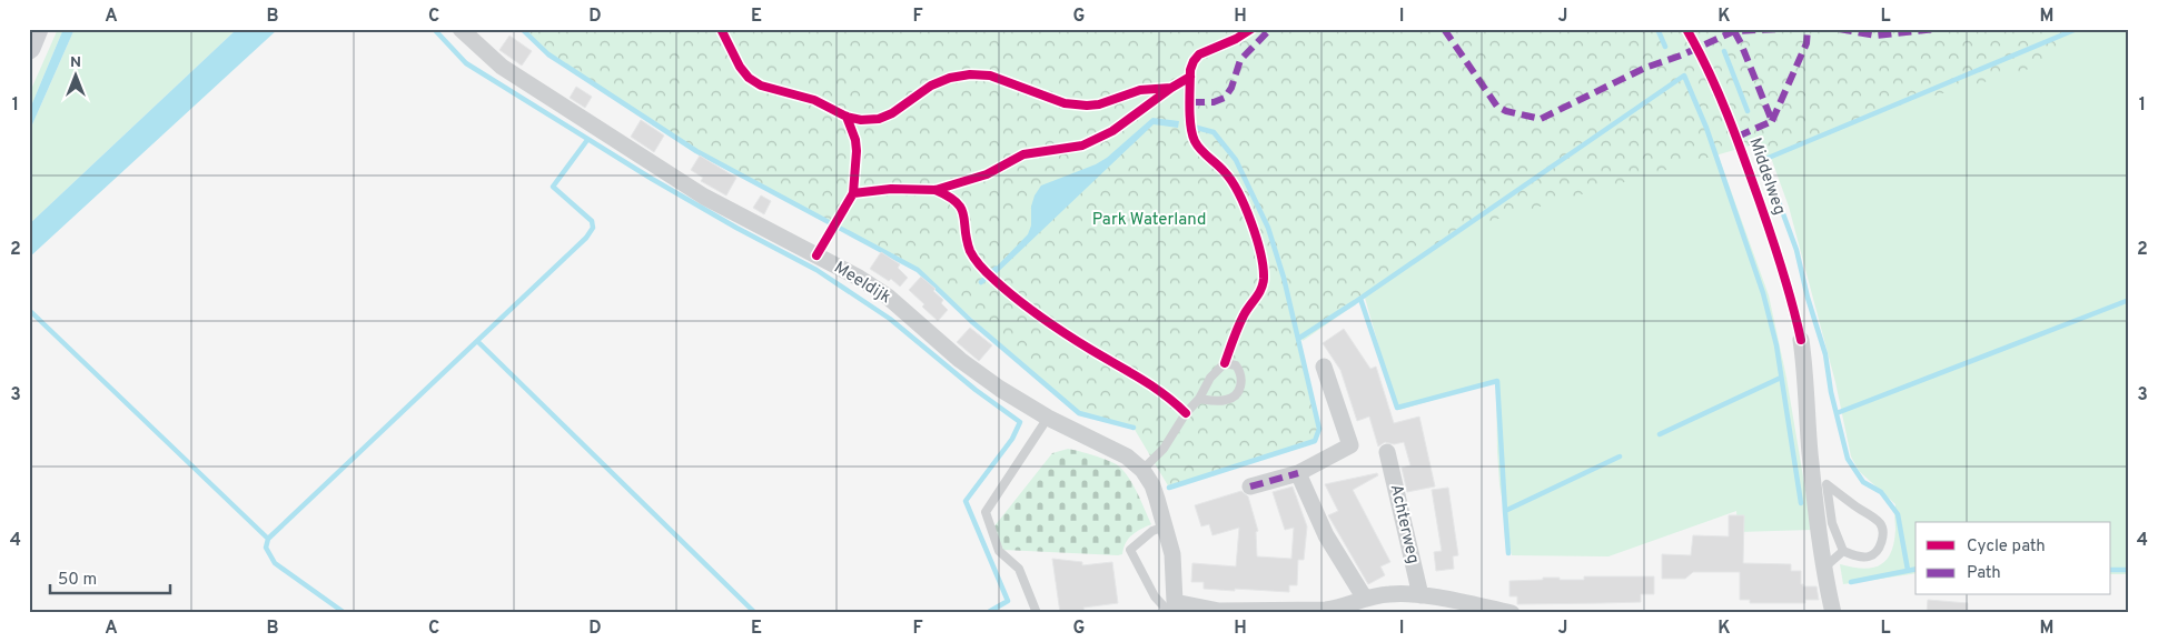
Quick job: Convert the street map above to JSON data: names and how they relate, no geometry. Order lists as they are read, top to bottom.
{
  "streets": {
    "street": ["Meeldijk", "Achterweg"],
    "cycle path": ["Middelweg"]
  },
  "parks": ["Park Waterland"],
  "legend": ["Cycle path", "Path"],
  "scale_bar": "50 m",
  "north": "top",
  "grid": {
    "columns": [
      "A",
      "B",
      "C",
      "D",
      "E",
      "F",
      "G",
      "H",
      "I",
      "J",
      "K",
      "L",
      "M"
    ],
    "rows": [
      "1",
      "2",
      "3",
      "4"
    ]
  }
}
